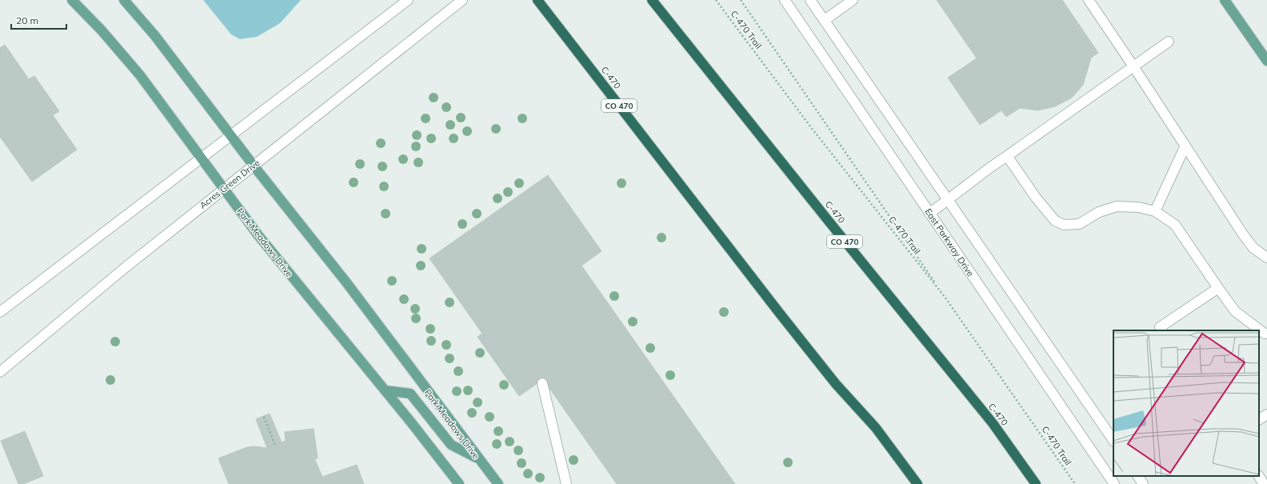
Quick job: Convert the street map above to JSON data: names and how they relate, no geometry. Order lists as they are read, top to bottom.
{
  "streets": {
    "highway": ["C-470", "CO 470"],
    "main road": ["Park Meadows Drive"],
    "street": ["Acres Green Drive", "East Parkway Drive"],
    "path": ["C-470 Trail"]
  },
  "crossings": [
    ["Acres Green Drive", "Park Meadows Drive"]
  ],
  "scale_bar": "20 m"
}
